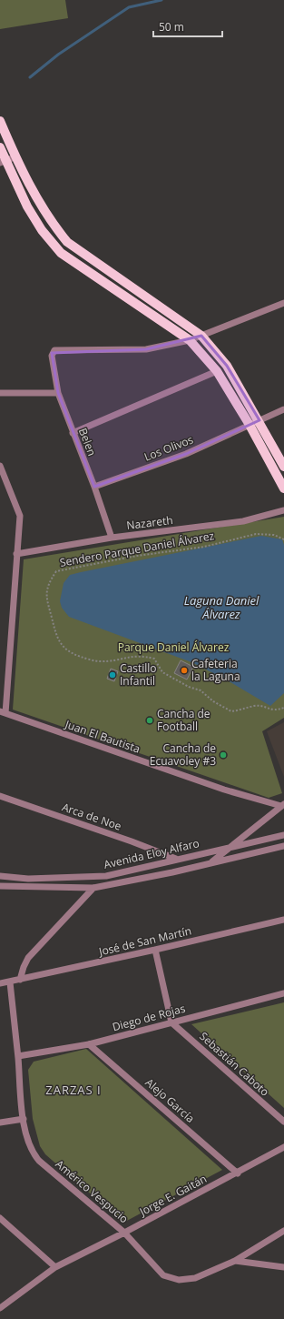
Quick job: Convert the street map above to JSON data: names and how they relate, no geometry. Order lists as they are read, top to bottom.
{
  "streets": {
    "street": [
      "Belen",
      "Los Olivos",
      "Nazareth",
      "Juan El Bautista",
      "Arca de Noe",
      "Avenida Eloy Alfaro",
      "José de San Martín",
      "Diego de Rojas",
      "Sebastián Caboto",
      "Alejo García",
      "Américo Vespucio",
      "Jorge E. Gaitán"
    ],
    "path": ["Sendero Parque Daniel Álvarez"]
  },
  "crossings": [
    ["Belen", "Los Olivos"],
    ["Belen", "Nazareth"],
    ["Arca de Noe", "Avenida Eloy Alfaro"],
    ["José de San Martín", "Américo Vespucio"],
    ["Diego de Rojas", "Sebastián Caboto"],
    ["Diego de Rojas", "Alejo García"],
    ["Diego de Rojas", "Américo Vespucio"],
    ["Alejo García", "Jorge E. Gaitán"],
    ["Américo Vespucio", "Jorge E. Gaitán"]
  ],
  "districts": ["ZARZAS I"],
  "water": ["Laguna Daniel Álvarez"],
  "parks": ["Parque Daniel Álvarez"],
  "places": [
    "Cafeteria la Laguna",
    "Castillo Infantil",
    "Cancha de Football",
    "Cancha de Ecuavoley #3"
  ],
  "scale_bar": "50 m"
}
